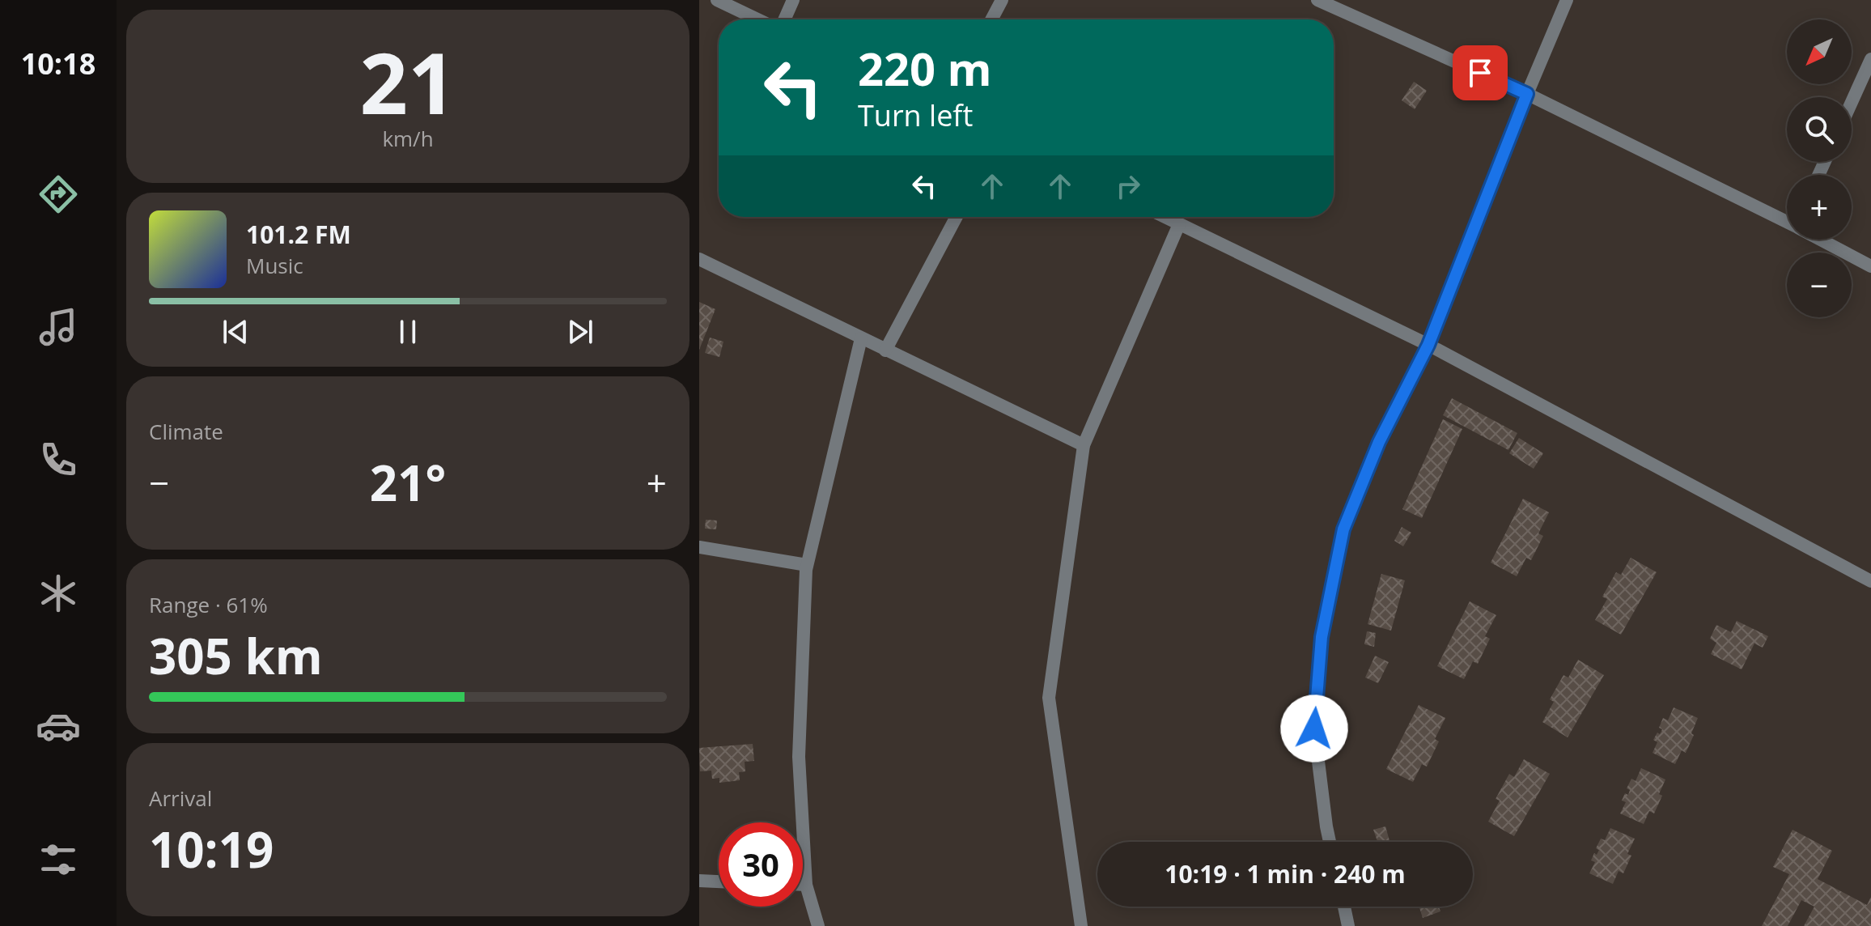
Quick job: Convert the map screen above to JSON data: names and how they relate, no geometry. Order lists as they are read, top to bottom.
{
  "north": "bottom left",
  "page": {
    "tabs": "10:18",
    "tile": [
      ["21", "km/h"],
      "Climate",
      ["Range · 61%", "305 km"],
      ["Arrival", "10:19"]
    ],
    "map_buttons": ["+", "−"],
    "turn": ["220 m", "Turn left"],
    "song": ["101.2 FM", "Music"],
    "heat": ["−", "21°", "+"],
    "limit": "30",
    "trip": "10:19 · 1 min · 240 m"
  }
}
